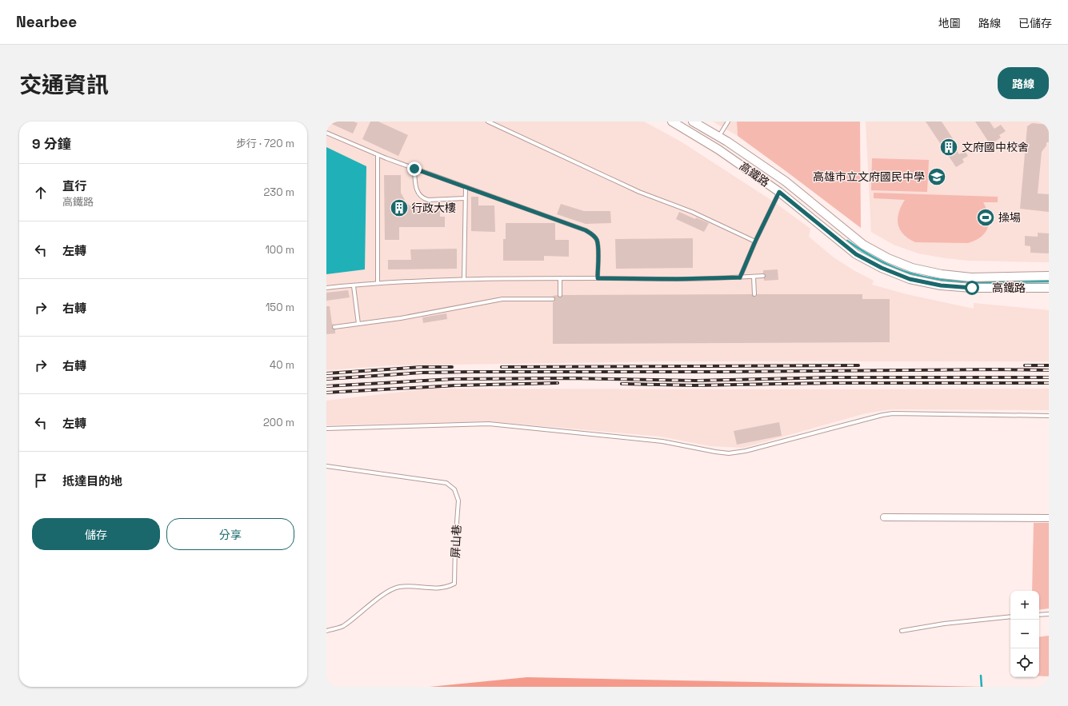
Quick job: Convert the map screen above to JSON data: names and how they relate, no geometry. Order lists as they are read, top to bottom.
{
  "streets": {
    "street": ["高鐵路"],
    "lane": ["屏山巷"]
  },
  "places": {
    "building": ["文府國中校舍", "行政大樓"],
    "school or university": ["高雄市立文府國民中學"],
    "sports": ["操場"]
  },
  "page": {
    "header": "Nearbee",
    "nav": ["地圖", "路線", "已儲存"],
    "title": "交通資訊",
    "buttons": [
      "路線",
      ["儲存", "分享"]
    ],
    "heading": ["9 分鐘", "步行 · 720 m"],
    "list": [
      ["直行", "高鐵路", "230 m"],
      ["左轉", "100 m"],
      ["右轉", "150 m"],
      ["右轉", "40 m"],
      ["左轉", "200 m"],
      "抵達目的地"
    ],
    "map_buttons": ["+", "−"]
  }
}
